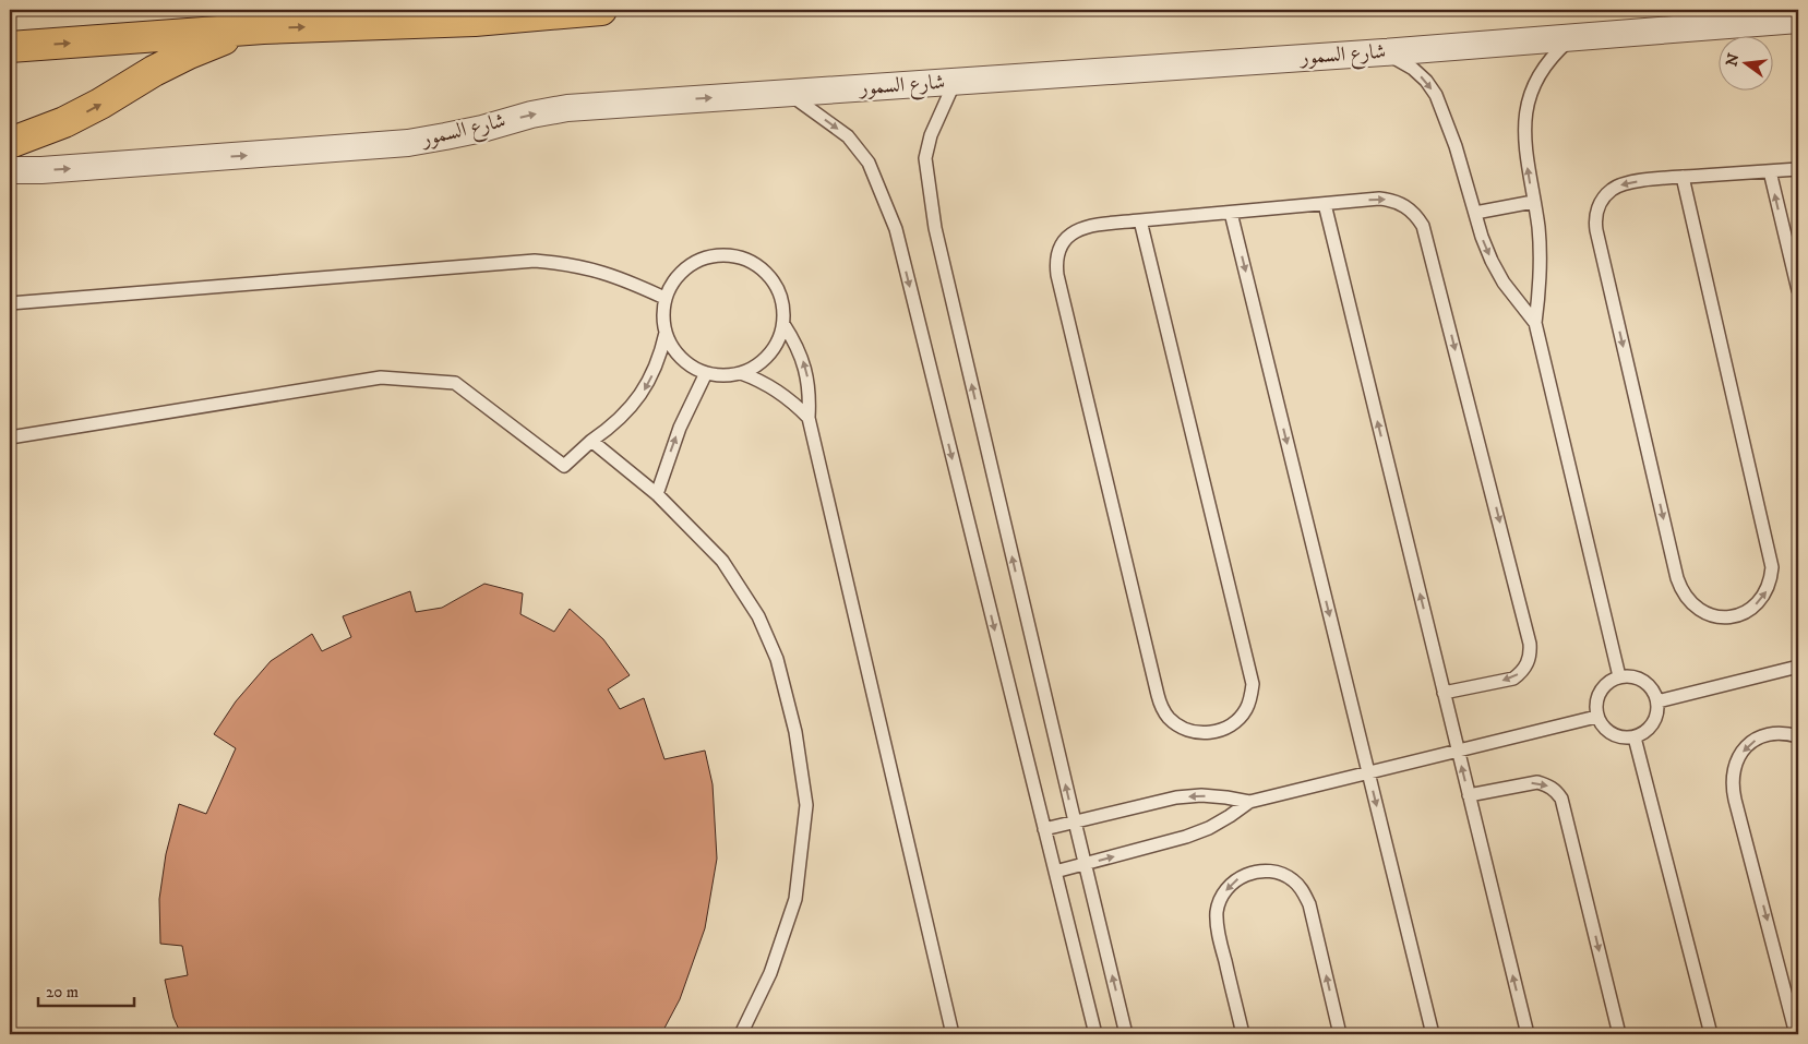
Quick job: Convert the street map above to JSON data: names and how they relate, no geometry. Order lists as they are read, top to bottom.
{
  "streets": {
    "street": ["شارع السمور"]
  },
  "one_way": ["شارع السمور"],
  "scale_bar": "20 m",
  "north": "left"
}
